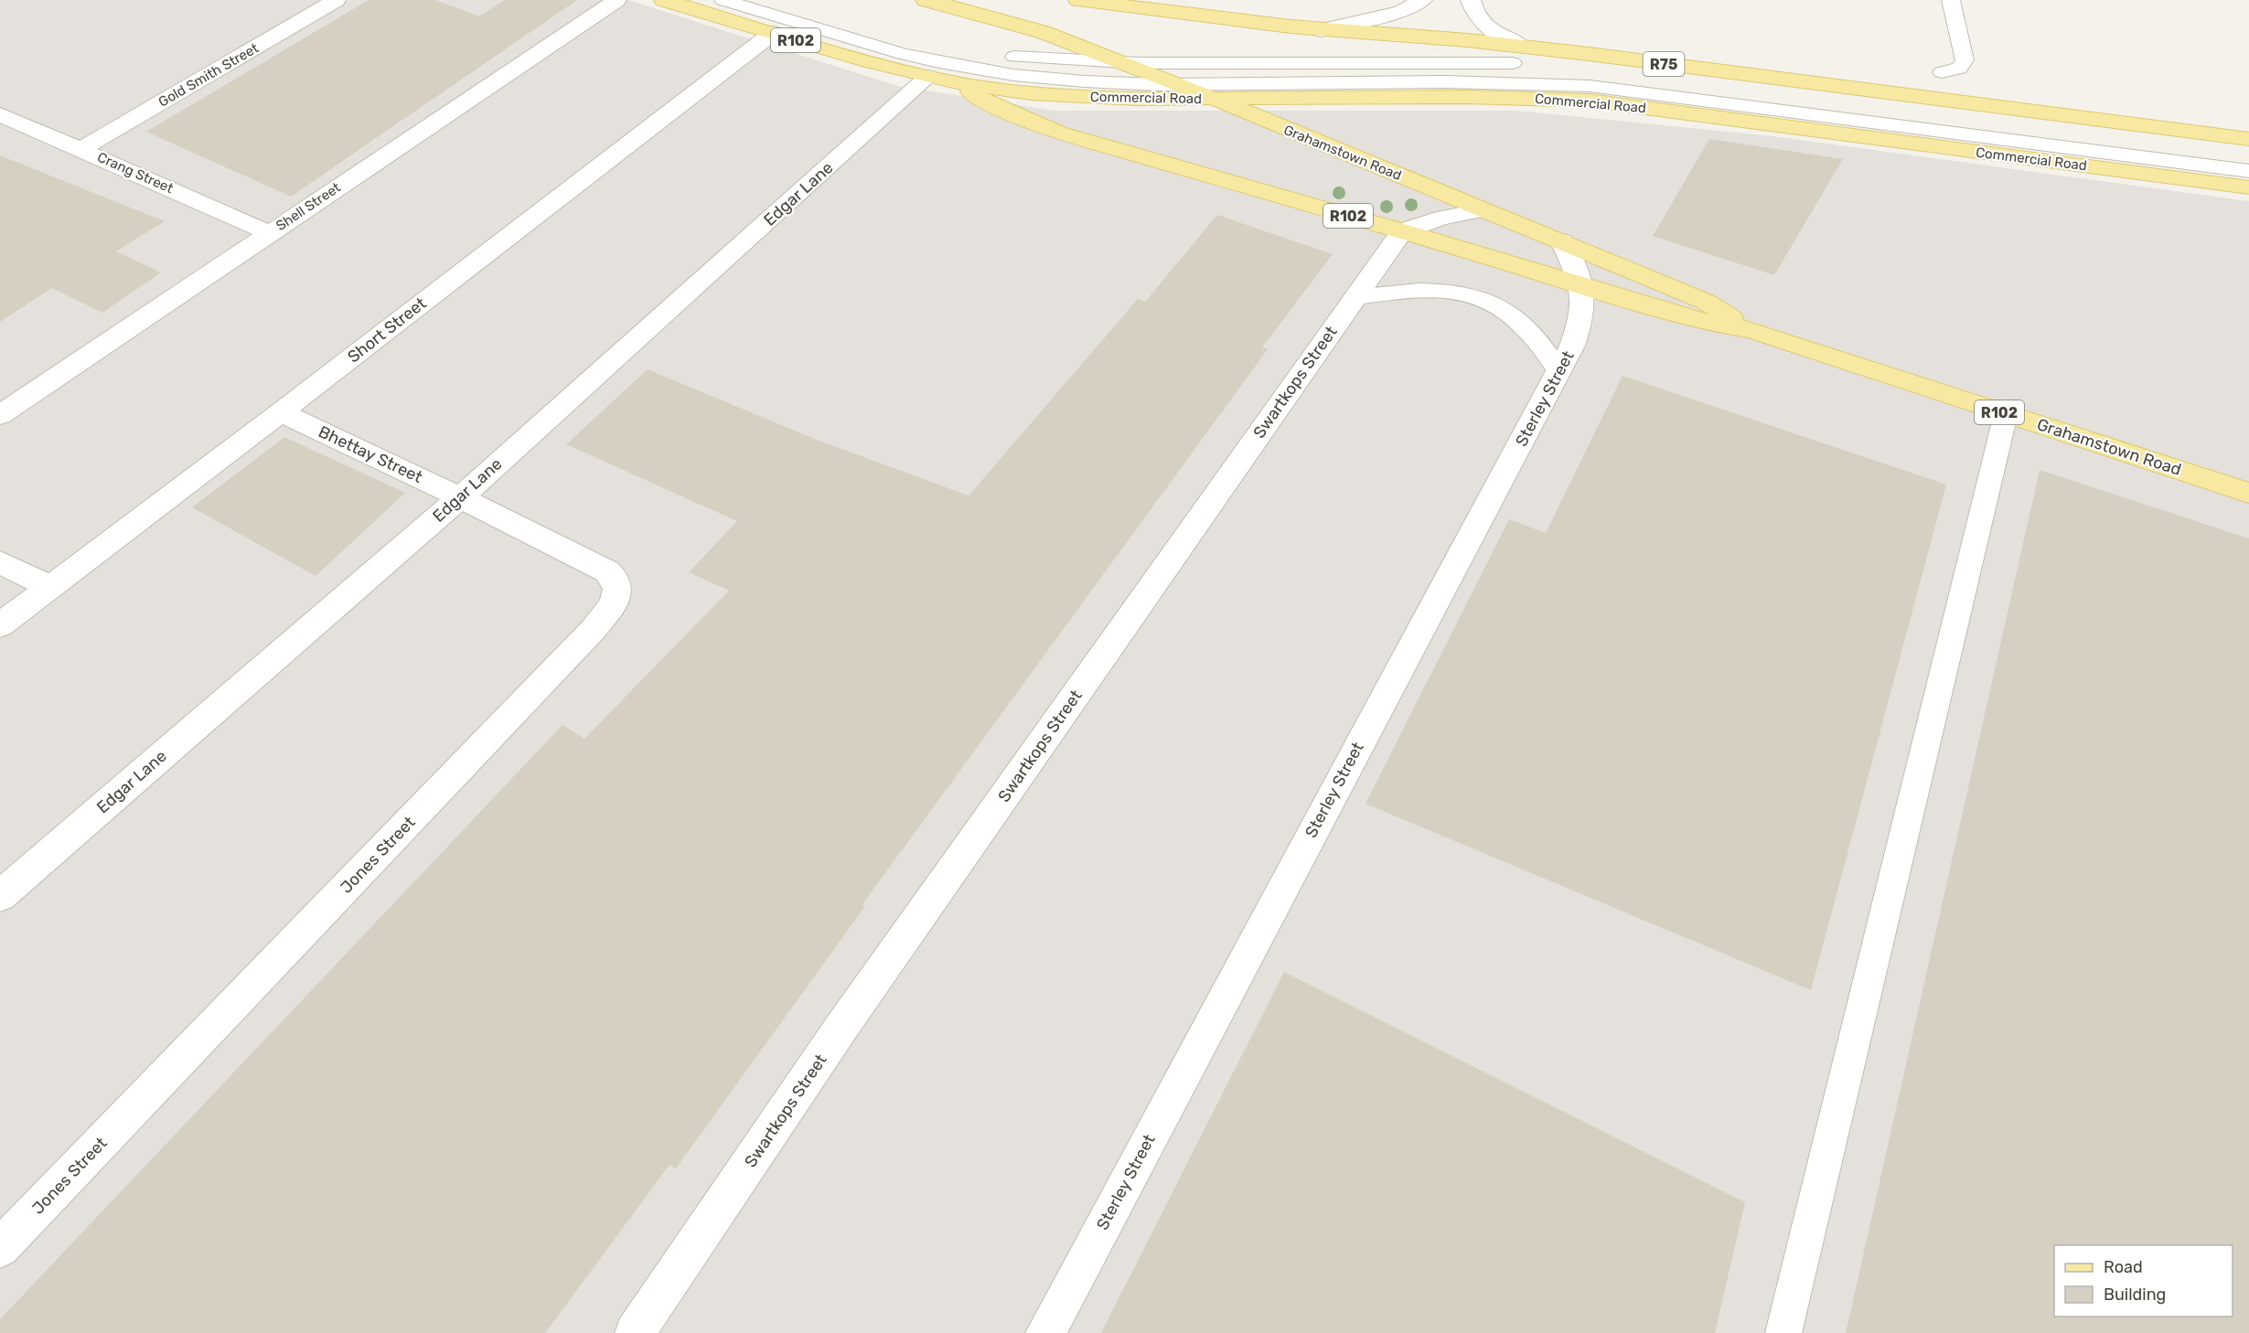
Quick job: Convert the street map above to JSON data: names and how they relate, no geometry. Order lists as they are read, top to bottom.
{
  "streets": {
    "main road": [
      "R102",
      "R75",
      "Commercial Road",
      "Grahamstown Road"
    ],
    "street": [
      "Gold Smith Street",
      "Crang Street",
      "Edgar Lane",
      "Shell Street",
      "Short Street",
      "Swartkops Street",
      "Sterley Street",
      "Bhettay Street",
      "Jones Street"
    ]
  },
  "crossings": [
    ["R102", "Commercial Road"],
    ["R102", "Edgar Lane"],
    ["R102", "Short Street"],
    ["Gold Smith Street", "Crang Street"],
    ["Commercial Road", "Grahamstown Road"],
    ["Commercial Road", "Edgar Lane"],
    ["Grahamstown Road", "Swartkops Street"],
    ["Grahamstown Road", "Sterley Street"],
    ["Crang Street", "Shell Street"],
    ["Edgar Lane", "Bhettay Street"],
    ["Edgar Lane", "Jones Street"],
    ["Short Street", "Bhettay Street"],
    ["Bhettay Street", "Jones Street"]
  ],
  "legend": ["Road", "Building"]
}
